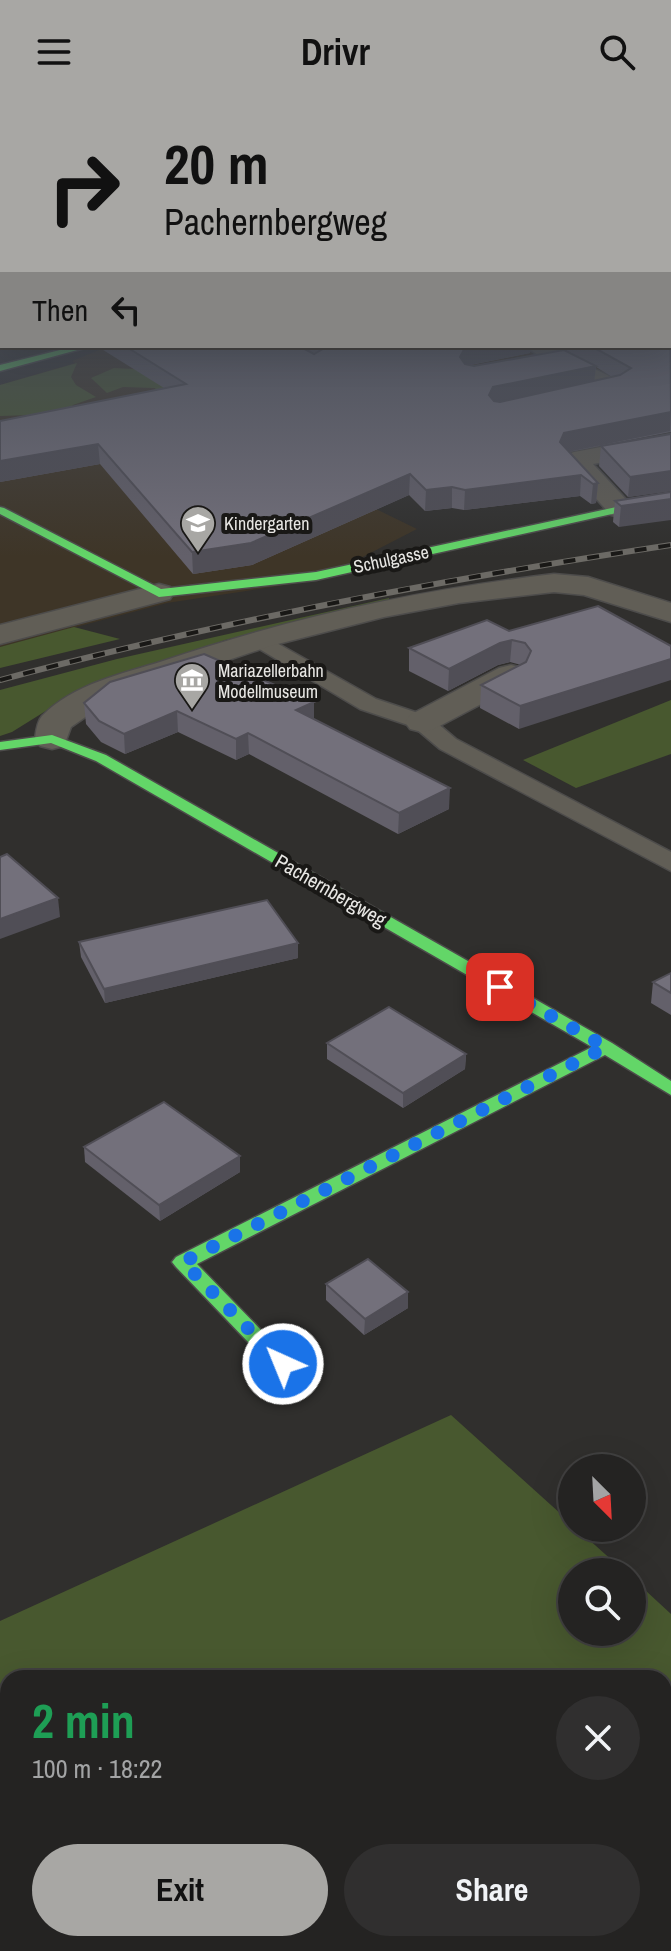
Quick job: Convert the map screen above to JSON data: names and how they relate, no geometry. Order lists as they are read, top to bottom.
{
  "streets": {
    "street": ["Schulgasse", "Pachernbergweg"]
  },
  "places": {
    "school or university": ["Kindergarten"],
    "museum": ["Mariazellerbahn Modellmuseum"]
  },
  "north": "bottom right",
  "page": {
    "header": "Drivr",
    "turn": ["20 m", "Pachernbergweg"],
    "then": "Then",
    "heading": ["2 min", "100 m · 18:22"],
    "buttons": ["Exit", "Share"]
  }
}
